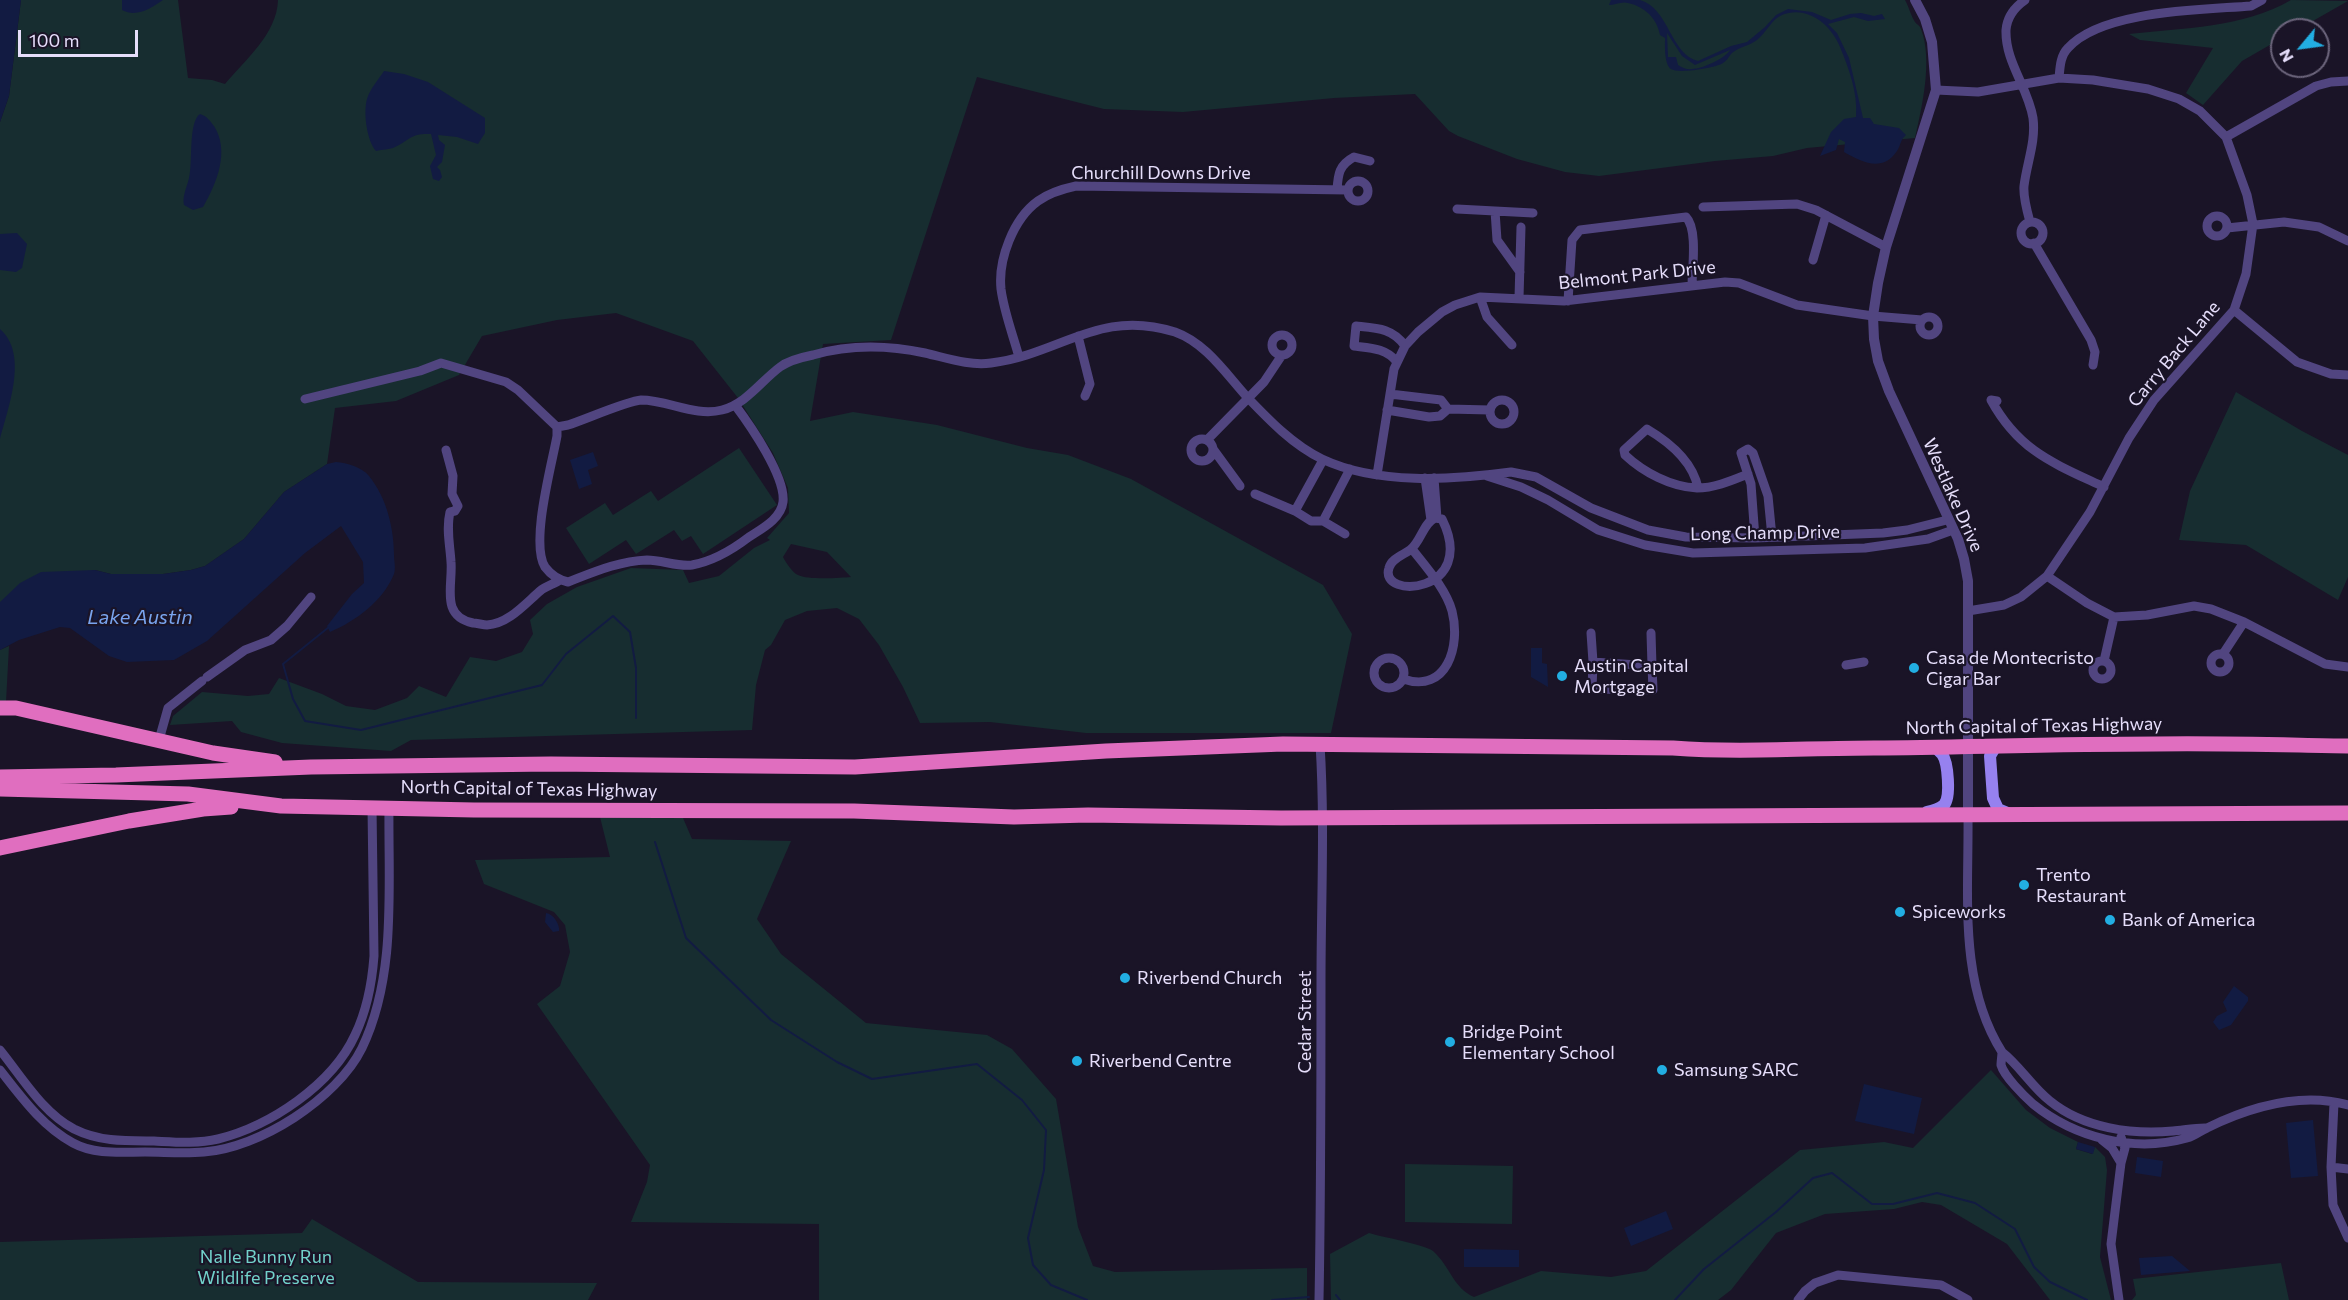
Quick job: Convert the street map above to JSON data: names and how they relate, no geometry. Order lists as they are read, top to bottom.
{
  "streets": {
    "highway": ["North Capital of Texas Highway"],
    "street": [
      "Churchill Downs Drive",
      "Belmont Park Drive",
      "Carry Back Lane",
      "Westlake Drive",
      "Long Champ Drive",
      "Cedar Street"
    ]
  },
  "crossings": [
    ["Churchill Downs Drive", "Long Champ Drive"],
    ["Belmont Park Drive", "Westlake Drive"],
    ["Belmont Park Drive", "Long Champ Drive"],
    ["Carry Back Lane", "Westlake Drive"],
    ["Westlake Drive", "Long Champ Drive"],
    ["Westlake Drive", "North Capital of Texas Highway"],
    ["North Capital of Texas Highway", "Cedar Street"]
  ],
  "water": ["Lake Austin"],
  "parks": ["Nalle Bunny Run Wildlife Preserve"],
  "places": [
    "Casa de Montecristo Cigar Bar",
    "Austin Capital Mortgage",
    "Trento Restaurant",
    "Spiceworks",
    "Bank of America",
    "Riverbend Church",
    "Bridge Point Elementary School",
    "Riverbend Centre",
    "Samsung SARC"
  ],
  "scale_bar": "100 m",
  "north": "bottom left"
}
